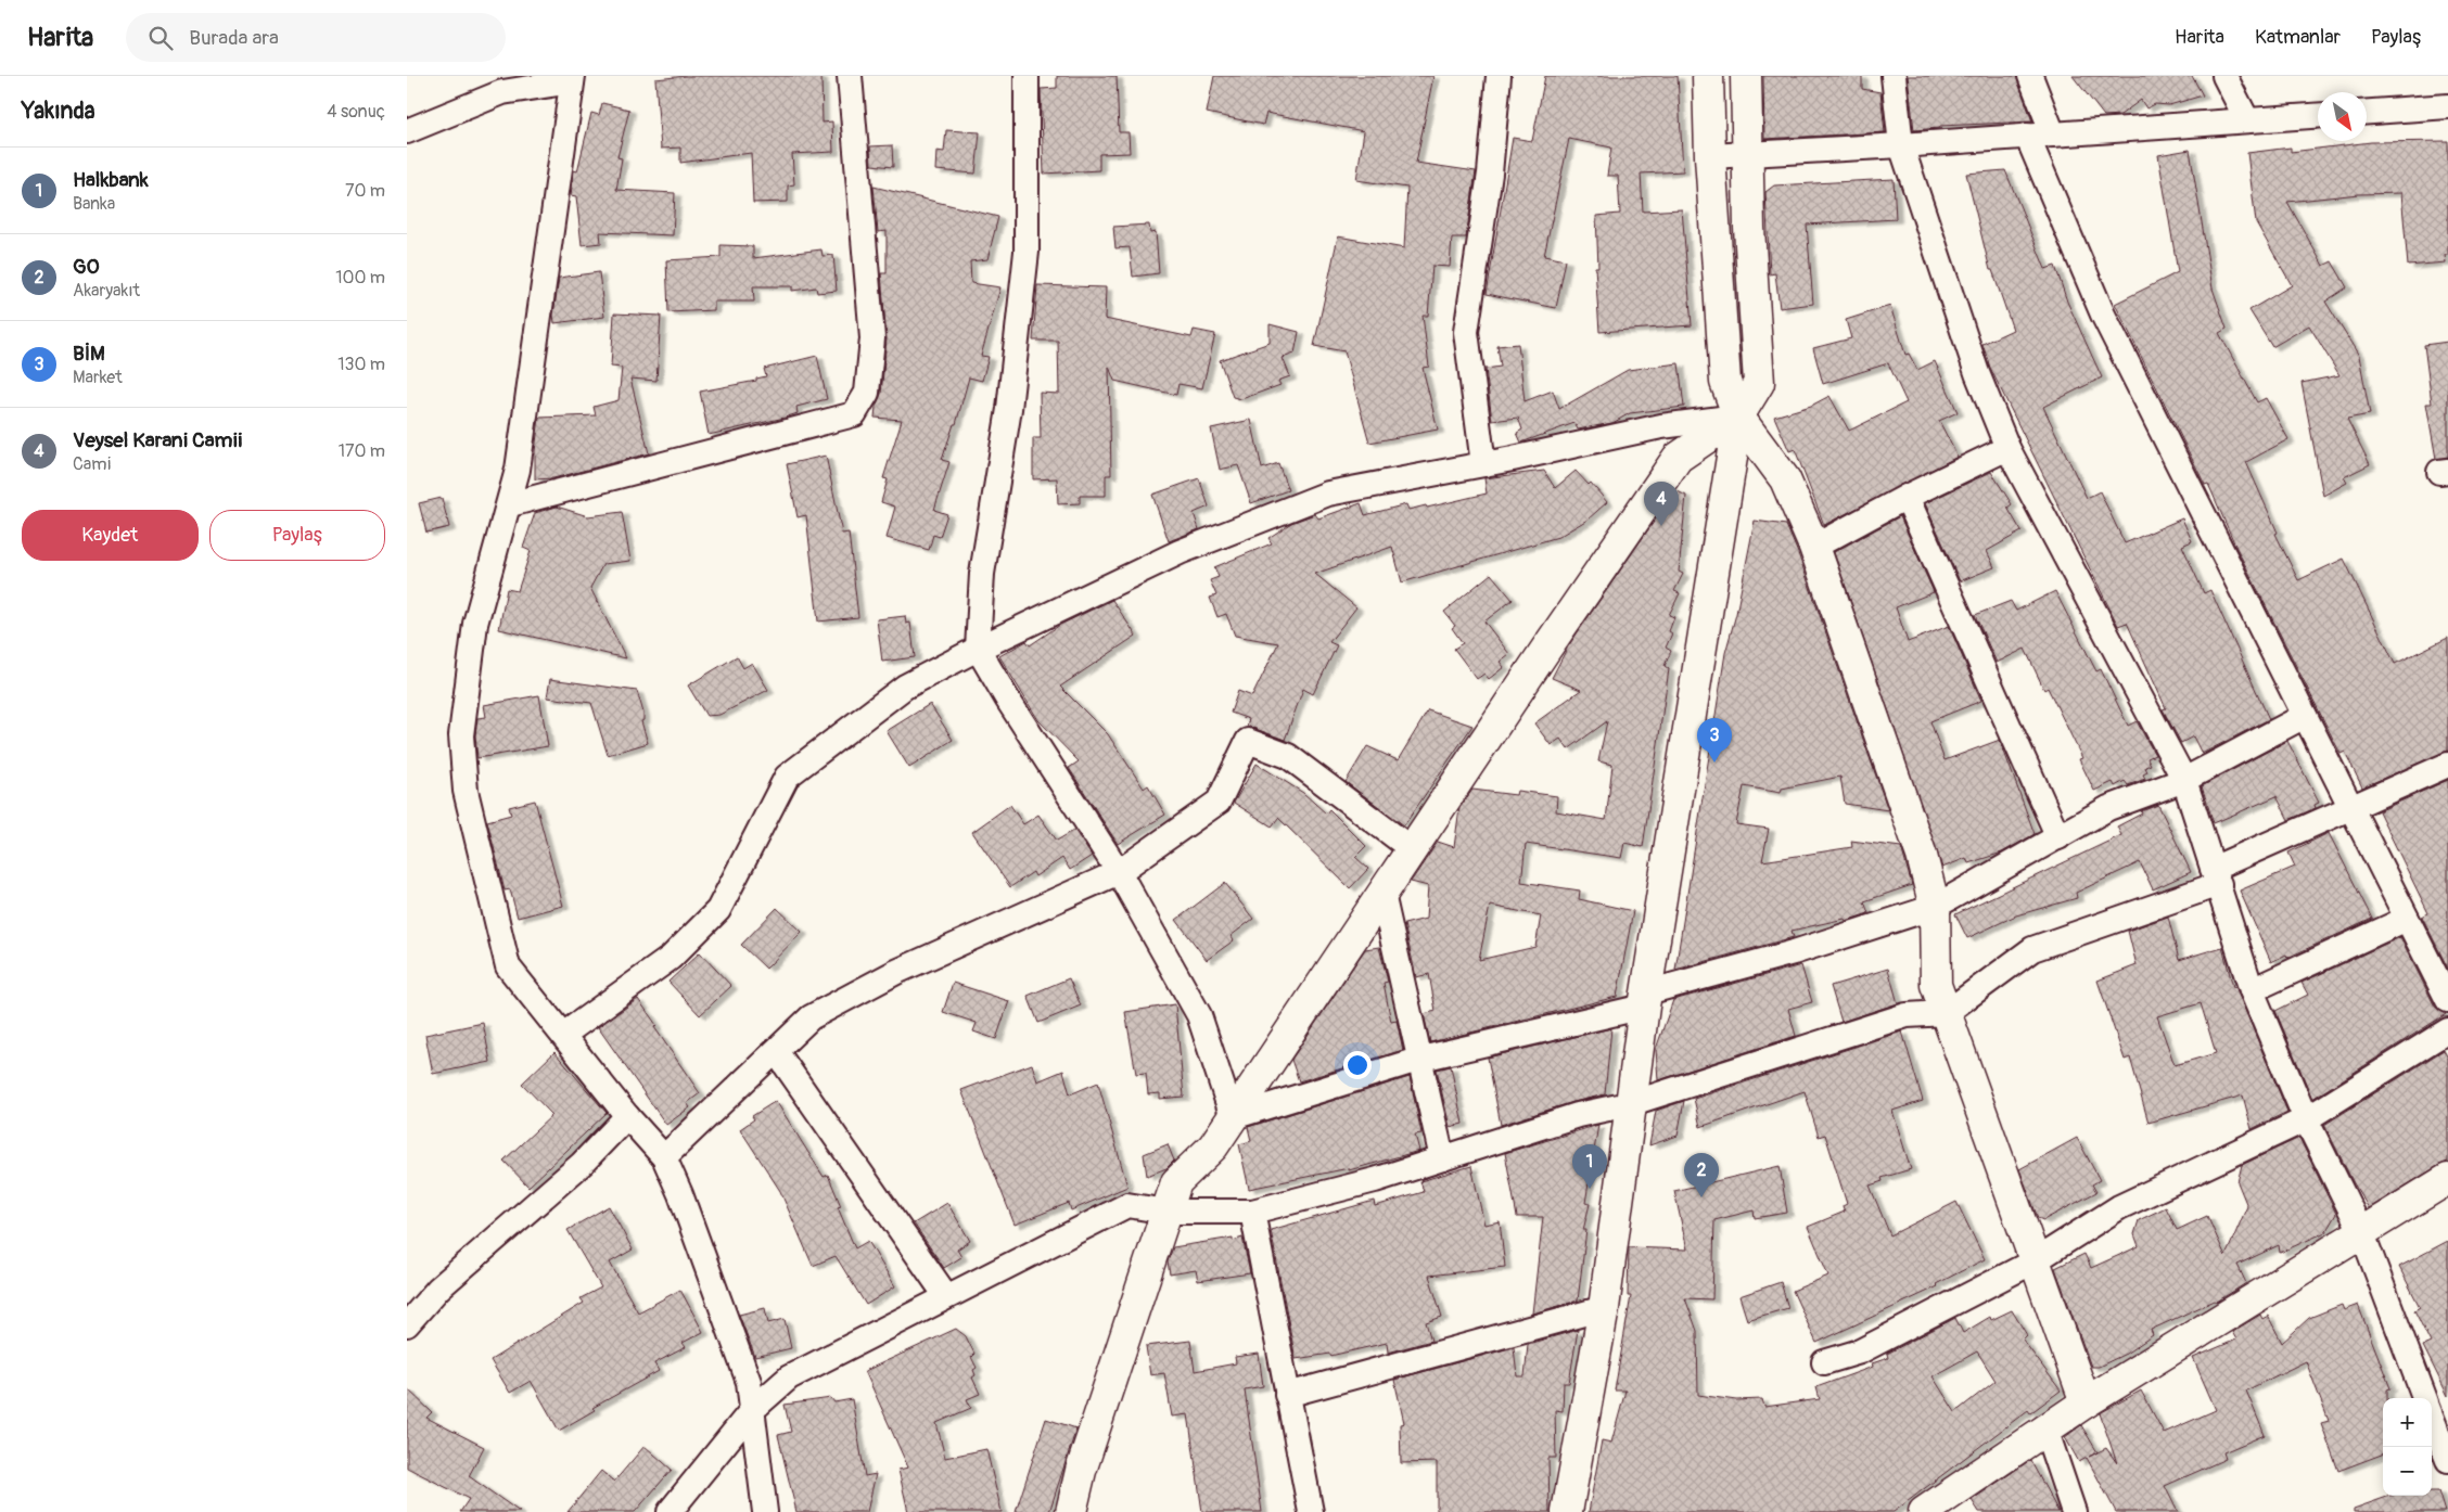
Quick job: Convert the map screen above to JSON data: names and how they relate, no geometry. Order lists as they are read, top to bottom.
{
  "north": "bottom right",
  "page": {
    "header": "Harita",
    "search": "Burada ara",
    "nav": ["Harita", "Katmanlar", "Paylaş"],
    "heading": ["Yakında", "4 sonuç"],
    "list": [
      {
        "mark": "1",
        "name": "Halkbank",
        "note": "Banka",
        "value": "70 m"
      },
      {
        "mark": "2",
        "name": "GO",
        "note": "Akaryakıt",
        "value": "100 m"
      },
      {
        "mark": "3",
        "name": "BİM",
        "note": "Market",
        "value": "130 m"
      },
      {
        "mark": "4",
        "name": "Veysel Karani Camii",
        "note": "Cami",
        "value": "170 m"
      }
    ],
    "pins": [
      "4",
      "3",
      "1",
      "2"
    ],
    "buttons": ["Kaydet", "Paylaş"],
    "map_buttons": ["+", "−"]
  }
}
